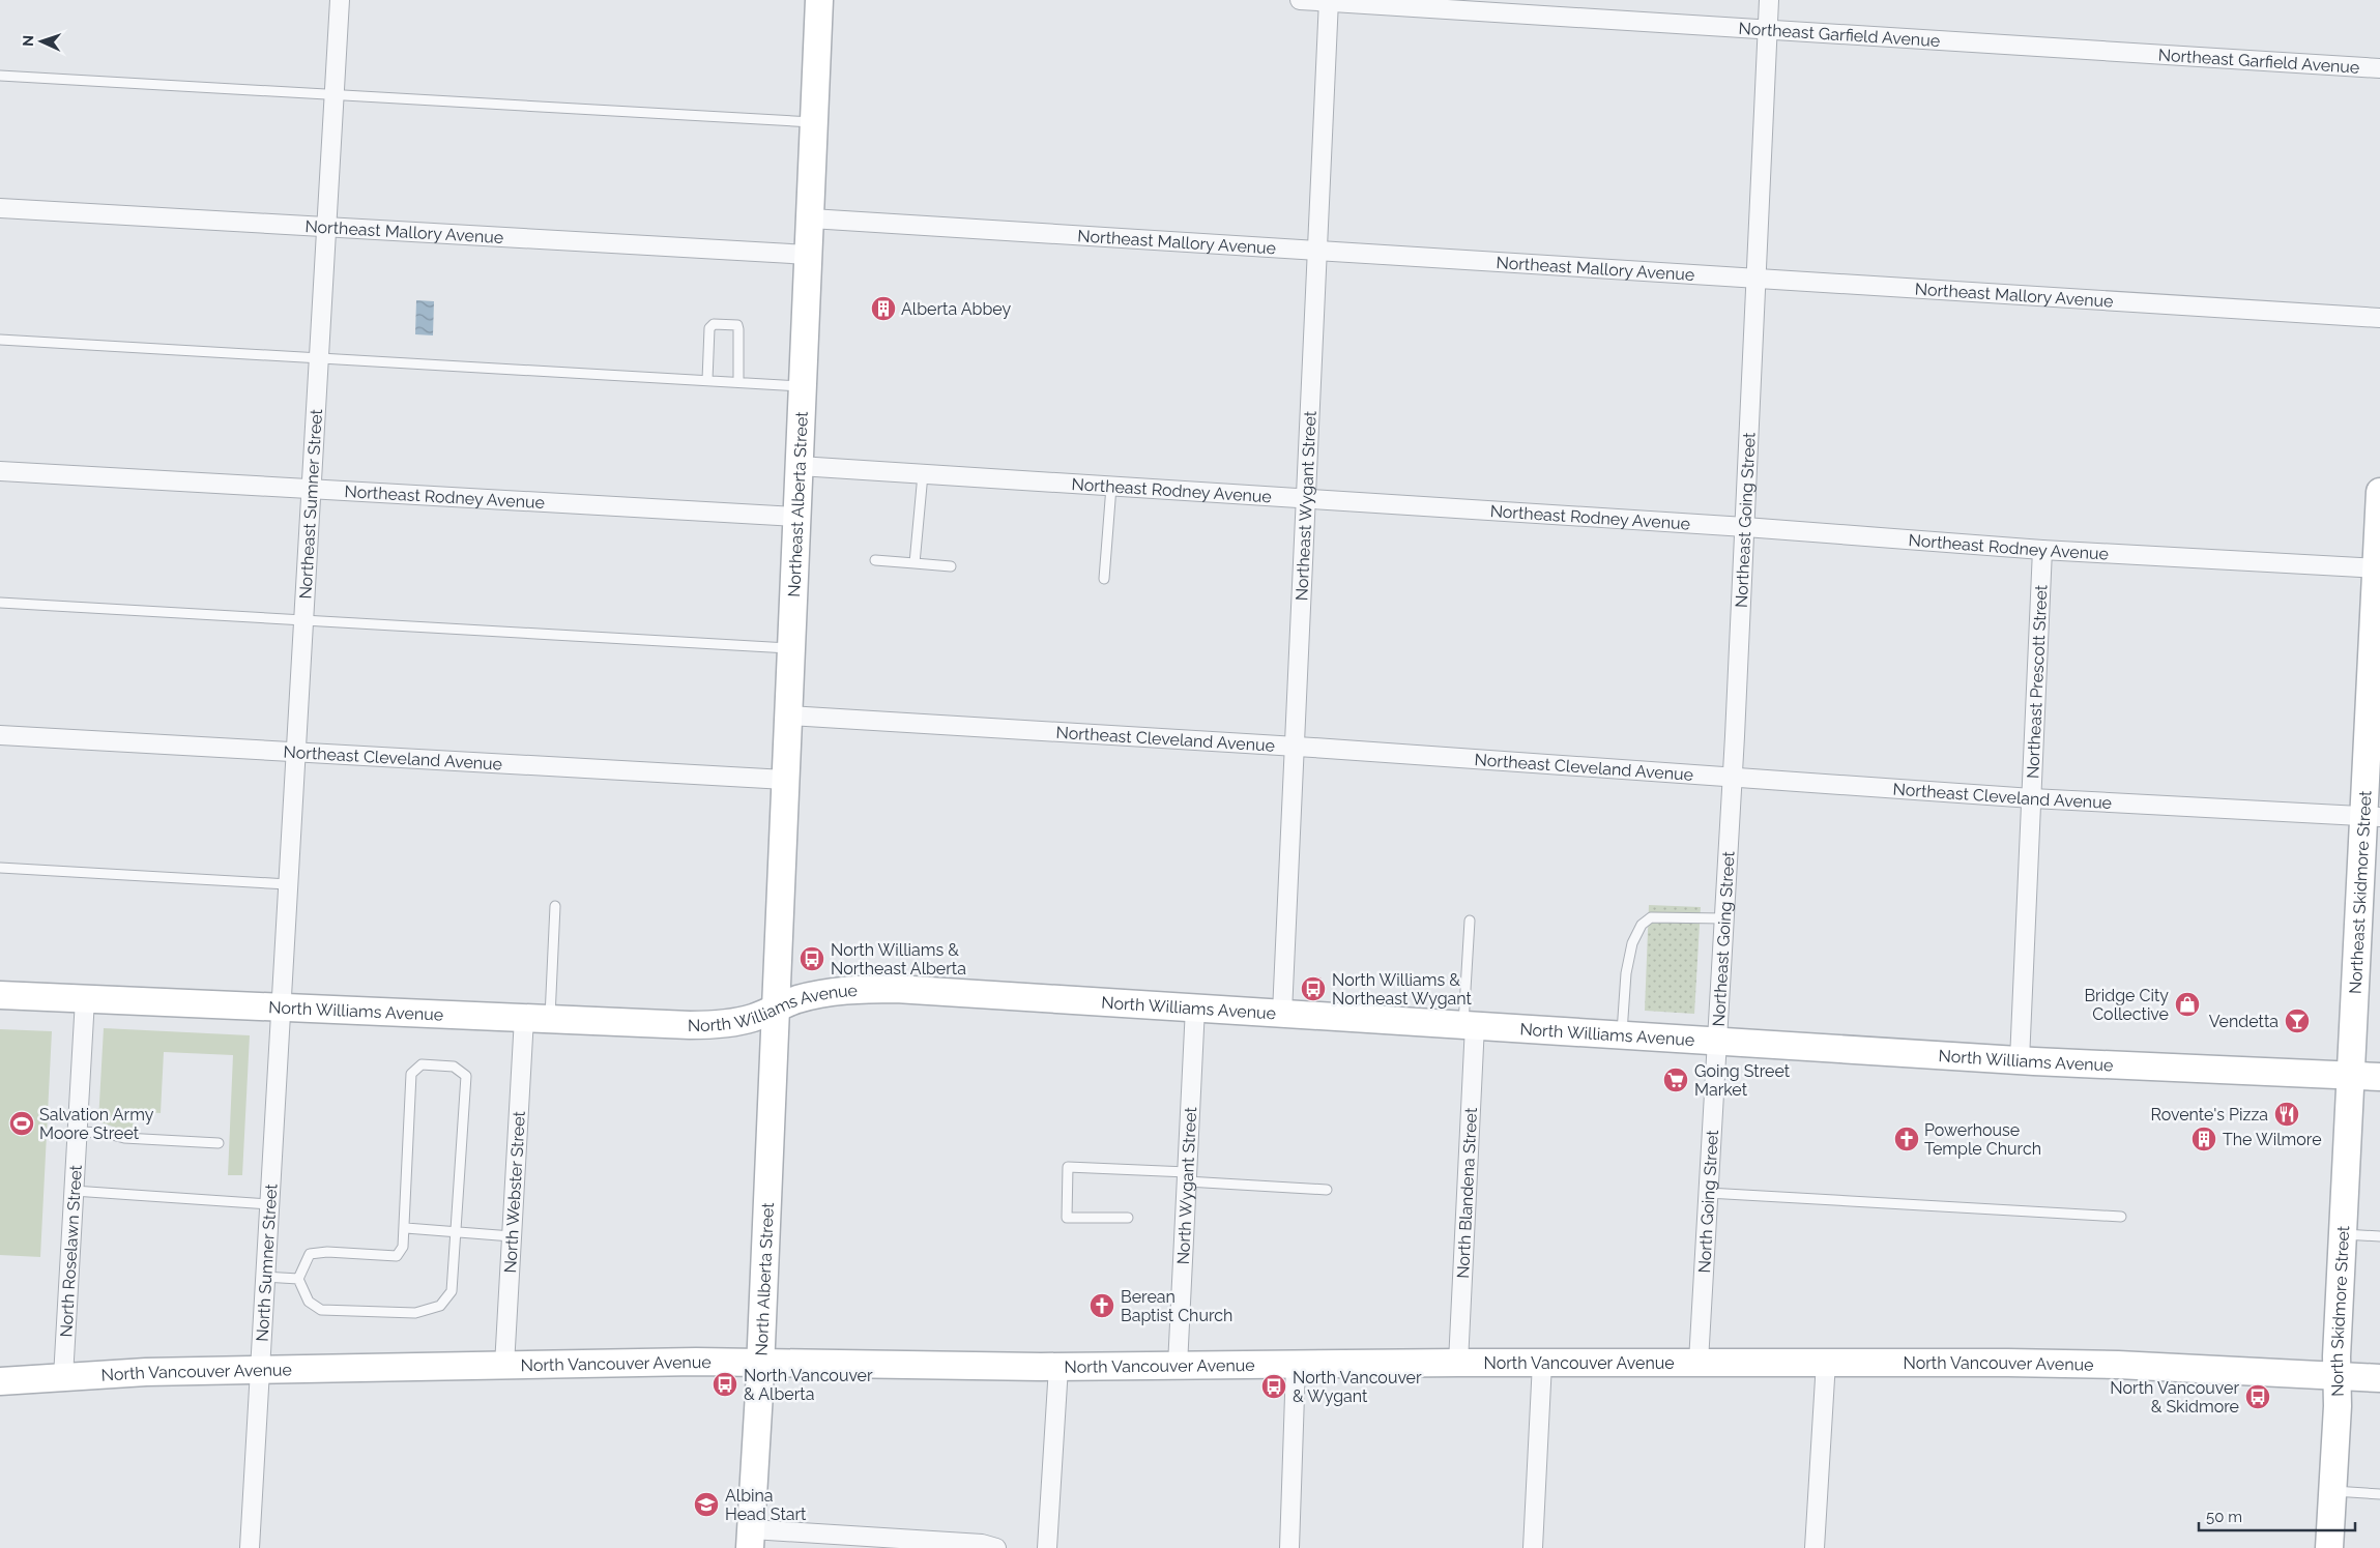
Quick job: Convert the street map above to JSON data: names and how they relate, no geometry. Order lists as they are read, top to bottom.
{
  "streets": {
    "main road": [
      "Northeast Alberta Street",
      "Northeast Skidmore Street",
      "North Williams Avenue",
      "North Alberta Street",
      "North Skidmore Street",
      "North Vancouver Avenue"
    ],
    "street": [
      "Northeast Garfield Avenue",
      "Northeast Mallory Avenue",
      "Northeast Rodney Avenue",
      "Northeast Sumner Street",
      "Northeast Wygant Street",
      "Northeast Going Street",
      "Northeast Prescott Street",
      "Northeast Cleveland Avenue",
      "North Wygant Street",
      "North Webster Street",
      "North Blandena Street",
      "North Going Street",
      "North Roselawn Street",
      "North Sumner Street"
    ]
  },
  "crossings": [
    ["Northeast Garfield Avenue", "Northeast Wygant Street"],
    ["Northeast Garfield Avenue", "Northeast Going Street"],
    ["Northeast Mallory Avenue", "Northeast Sumner Street"],
    ["Northeast Mallory Avenue", "Northeast Alberta Street"],
    ["Northeast Mallory Avenue", "Northeast Wygant Street"],
    ["Northeast Mallory Avenue", "Northeast Going Street"],
    ["Northeast Rodney Avenue", "Northeast Sumner Street"],
    ["Northeast Rodney Avenue", "Northeast Alberta Street"],
    ["Northeast Rodney Avenue", "Northeast Wygant Street"],
    ["Northeast Rodney Avenue", "Northeast Going Street"],
    ["Northeast Rodney Avenue", "Northeast Prescott Street"],
    ["Northeast Rodney Avenue", "Northeast Skidmore Street"],
    ["Northeast Sumner Street", "Northeast Cleveland Avenue"],
    ["Northeast Sumner Street", "North Williams Avenue"],
    ["Northeast Sumner Street", "North Sumner Street"],
    ["Northeast Alberta Street", "Northeast Cleveland Avenue"],
    ["Northeast Alberta Street", "North Williams Avenue"],
    ["Northeast Alberta Street", "North Alberta Street"],
    ["Northeast Wygant Street", "Northeast Cleveland Avenue"],
    ["Northeast Wygant Street", "North Williams Avenue"],
    ["Northeast Going Street", "Northeast Cleveland Avenue"],
    ["Northeast Going Street", "North Williams Avenue"],
    ["Northeast Going Street", "North Going Street"],
    ["Northeast Prescott Street", "Northeast Cleveland Avenue"],
    ["Northeast Prescott Street", "North Williams Avenue"],
    ["Northeast Cleveland Avenue", "Northeast Skidmore Street"],
    ["Northeast Skidmore Street", "North Williams Avenue"],
    ["Northeast Skidmore Street", "North Skidmore Street"],
    ["North Williams Avenue", "North Wygant Street"],
    ["North Williams Avenue", "North Webster Street"],
    ["North Williams Avenue", "North Blandena Street"],
    ["North Williams Avenue", "North Going Street"],
    ["North Williams Avenue", "North Roselawn Street"],
    ["North Williams Avenue", "North Sumner Street"],
    ["North Williams Avenue", "North Alberta Street"],
    ["North Williams Avenue", "North Skidmore Street"],
    ["North Wygant Street", "North Vancouver Avenue"],
    ["North Webster Street", "North Vancouver Avenue"],
    ["North Blandena Street", "North Vancouver Avenue"],
    ["North Going Street", "North Vancouver Avenue"],
    ["North Roselawn Street", "North Vancouver Avenue"],
    ["North Sumner Street", "North Vancouver Avenue"],
    ["North Alberta Street", "North Vancouver Avenue"],
    ["North Skidmore Street", "North Vancouver Avenue"]
  ],
  "places": {
    "building": ["Alberta Abbey", "The Wilmore"],
    "bus stop": [
      "North Williams & Northeast Alberta",
      "North Williams & Northeast Wygant",
      "North Vancouver & Alberta",
      "North Vancouver & Wygant",
      "North Vancouver & Skidmore"
    ],
    "shop": ["Bridge City Collective"],
    "bar": ["Vendetta"],
    "supermarket": ["Going Street Market"],
    "restaurant": ["Rovente's Pizza"],
    "sports": ["Salvation Army Moore Street"],
    "church": ["Powerhouse Temple Church", "Berean Baptist Church"],
    "school or university": ["Albina Head Start"]
  },
  "scale_bar": "50 m",
  "north": "left"
}
